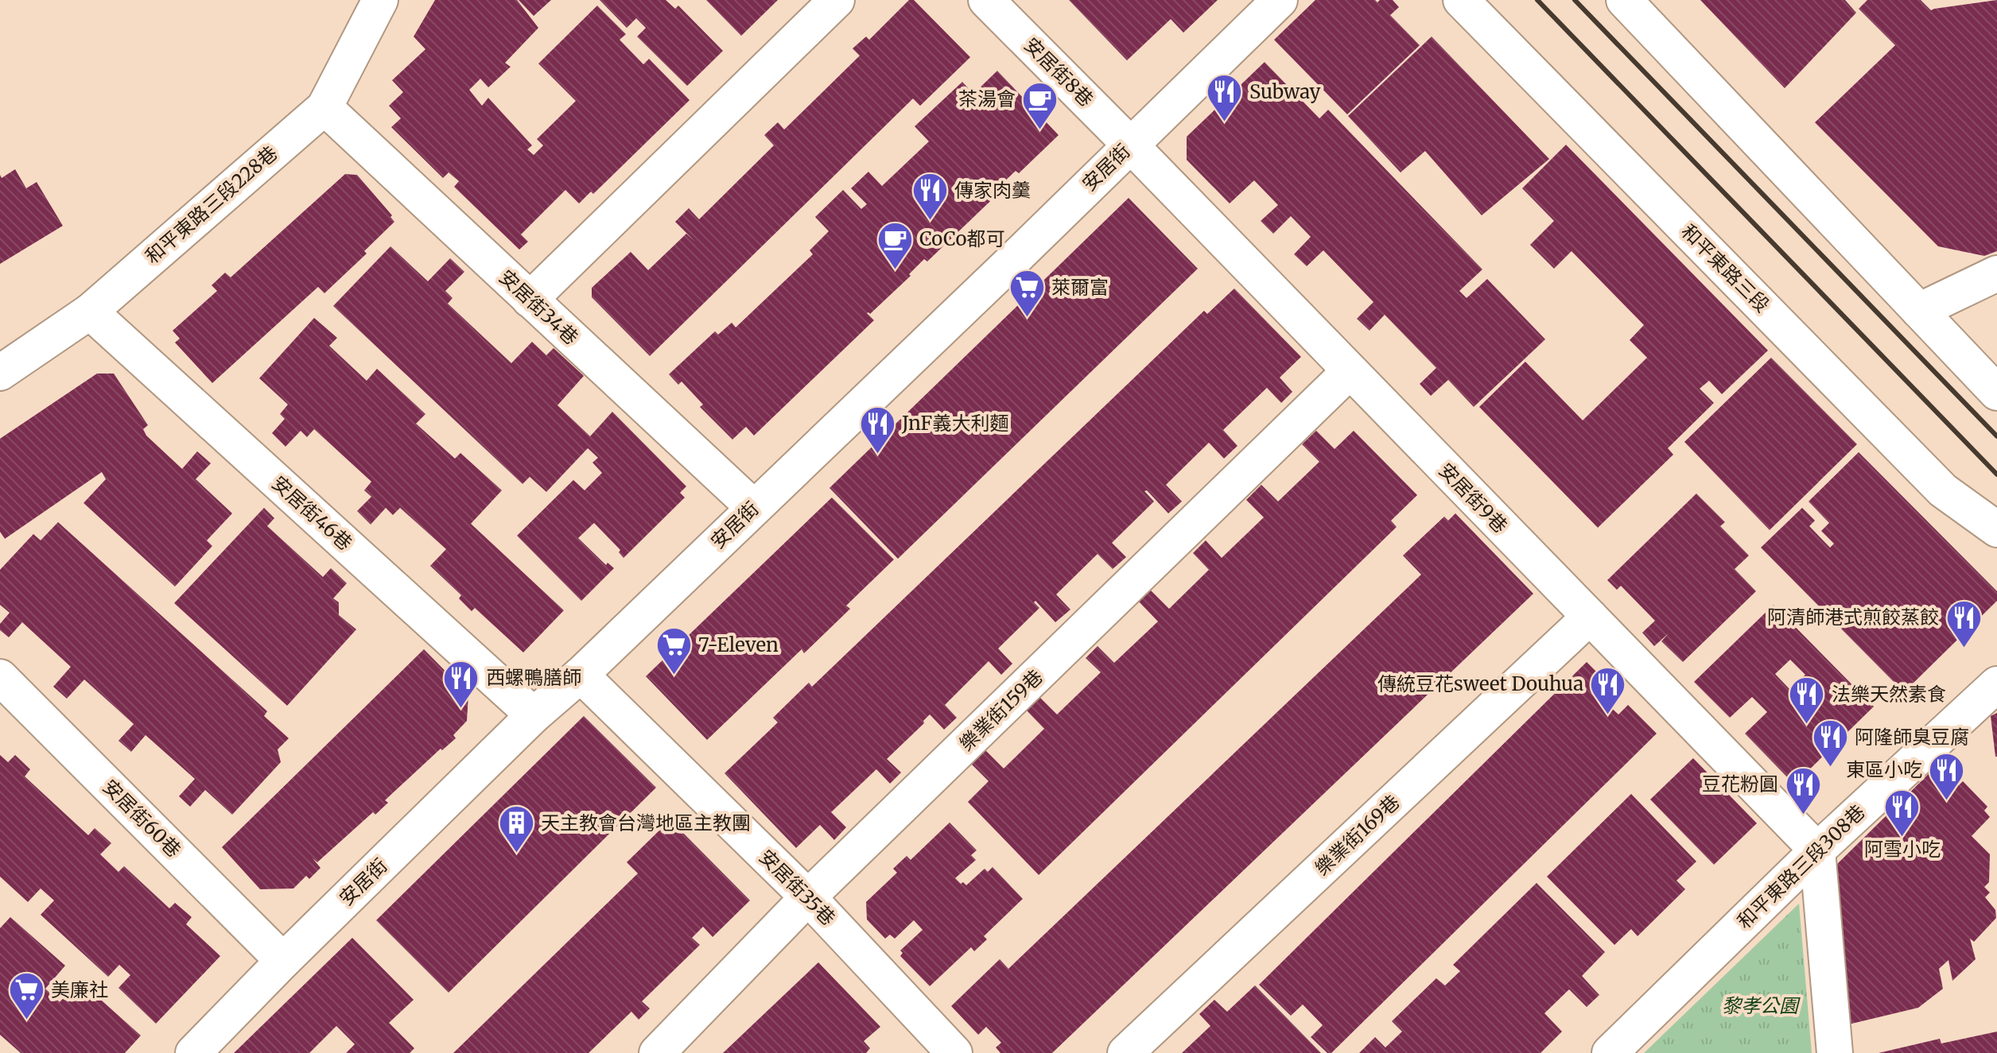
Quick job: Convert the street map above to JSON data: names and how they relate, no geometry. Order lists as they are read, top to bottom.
{
  "streets": {
    "street": [
      "安居街8巷",
      "安居街",
      "和平東路三段228巷",
      "和平東路三段",
      "安居街34巷",
      "安居街9巷",
      "安居街46巷",
      "樂業街159巷",
      "安居街60巷",
      "樂業街169巷",
      "和平東路三段308巷",
      "安居街35巷"
    ]
  },
  "crossings": [
    ["安居街8巷", "安居街"],
    ["安居街8巷", "安居街9巷"],
    ["安居街", "安居街34巷"],
    ["安居街", "安居街9巷"],
    ["安居街", "安居街46巷"],
    ["安居街", "安居街60巷"],
    ["安居街", "安居街35巷"],
    ["和平東路三段228巷", "安居街34巷"],
    ["和平東路三段228巷", "安居街46巷"],
    ["安居街9巷", "樂業街159巷"],
    ["安居街9巷", "樂業街169巷"],
    ["安居街9巷", "和平東路三段308巷"],
    ["樂業街159巷", "安居街35巷"]
  ],
  "parks": ["黎孝公園"],
  "places": {
    "restaurant": [
      "Subway",
      "傳家肉羹",
      "JnF義大利麵",
      "阿清師港式煎餃蒸餃",
      "西螺鴨膳師",
      "傳統豆花sweet Douhua",
      "法樂天然素食",
      "阿隆師臭豆腐",
      "東區小吃",
      "豆花粉圓",
      "阿雪小吃"
    ],
    "cafe": ["茶湯會", "CoCo都可"],
    "supermarket": ["萊爾富", "7-Eleven", "美廉社"],
    "building": ["天主教會台灣地區主教團"]
  }
}
